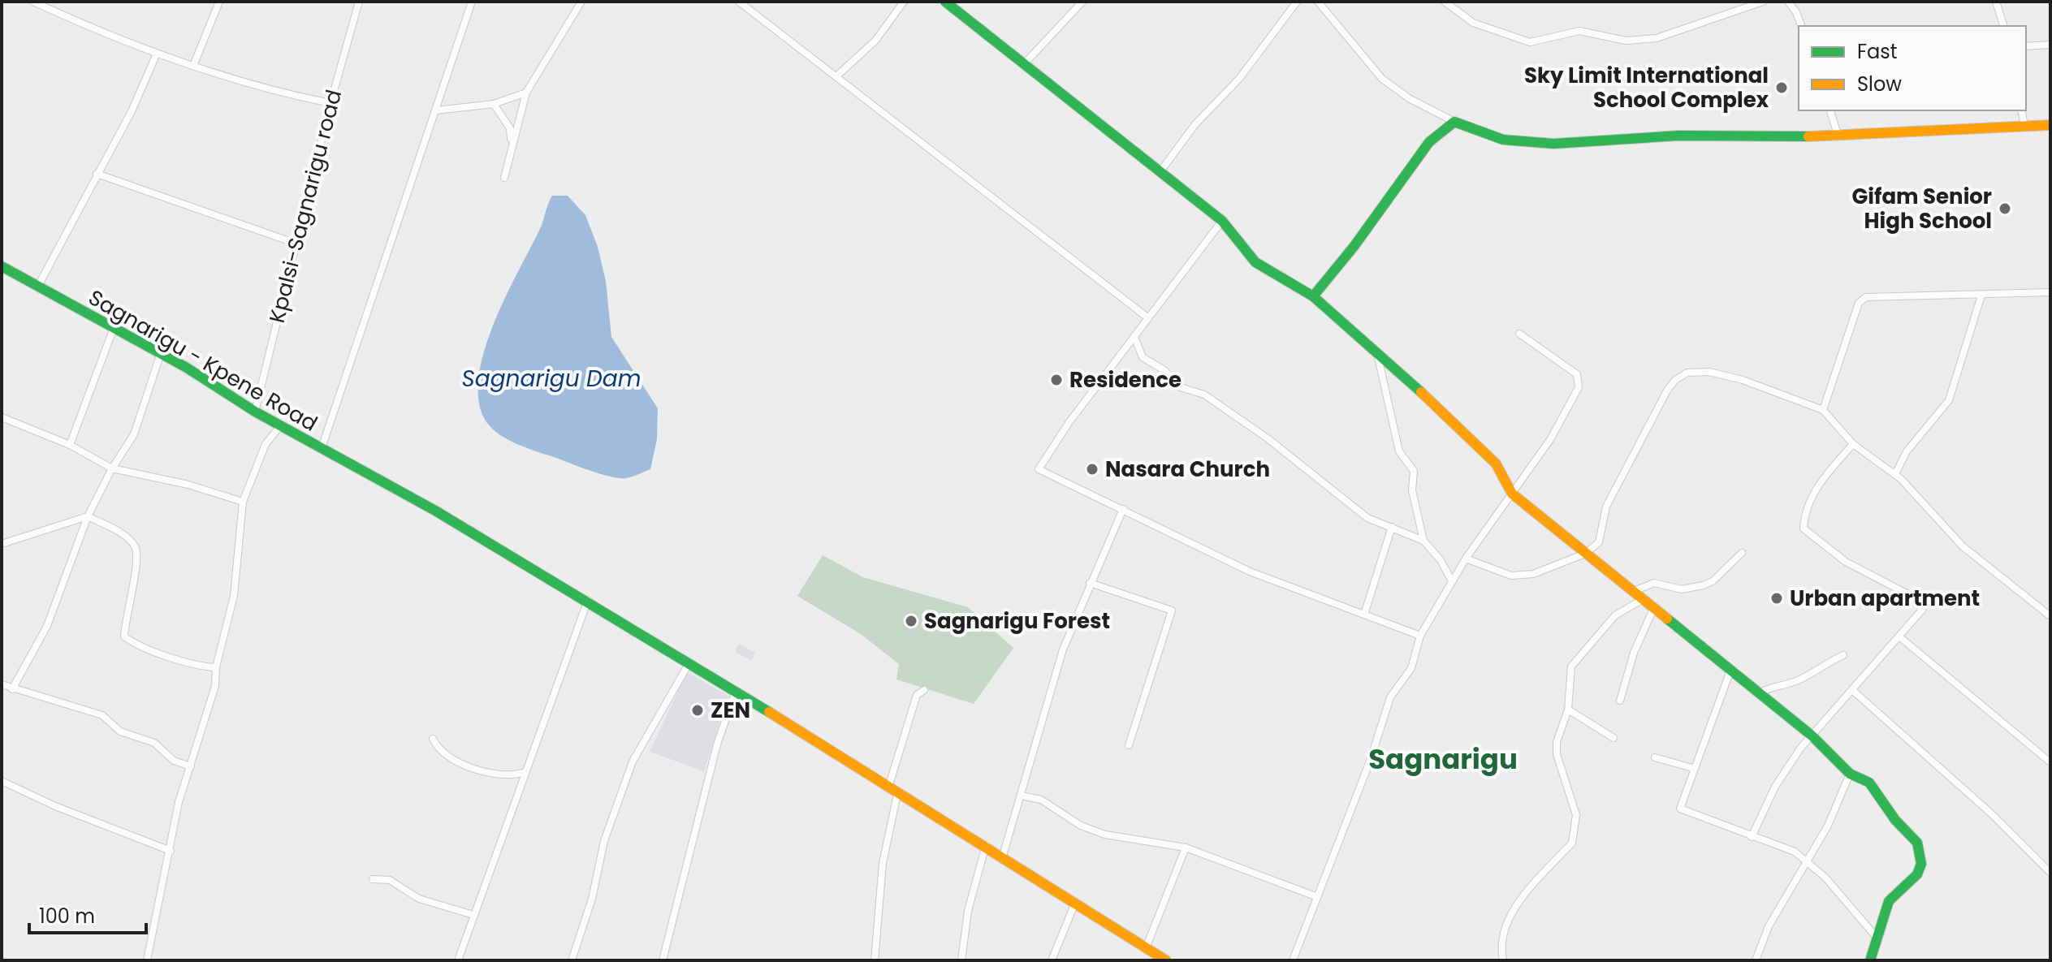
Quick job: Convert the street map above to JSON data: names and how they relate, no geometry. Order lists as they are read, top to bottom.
{
  "streets": {
    "street": ["Kpalsi-Sagnarigu road", "Sagnarigu - Kpene Road"]
  },
  "crossings": [
    ["Kpalsi-Sagnarigu road", "Sagnarigu - Kpene Road"]
  ],
  "districts": ["Sagnarigu"],
  "water": ["Sagnarigu Dam"],
  "places": [
    "Sky Limit International School Complex",
    "Gifam Senior High School",
    "Residence",
    "Nasara Church",
    "Urban apartment",
    "Sagnarigu Forest",
    "ZEN"
  ],
  "legend": ["Fast", "Slow"],
  "scale_bar": "100 m"
}
